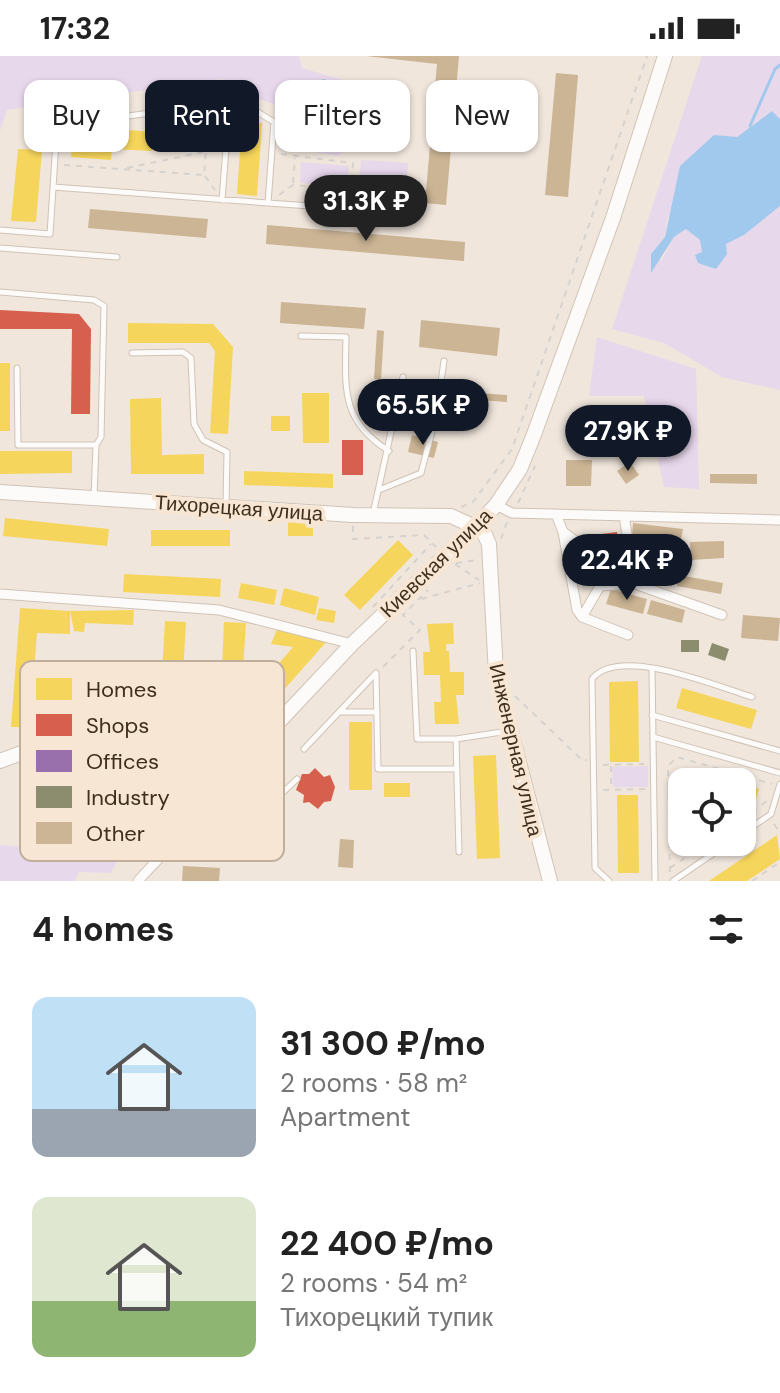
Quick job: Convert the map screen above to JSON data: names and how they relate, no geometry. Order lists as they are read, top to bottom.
{
  "streets": {
    "main road": ["Тихорецкая улица", "Киевская улица", "Инженерная улица"]
  },
  "crossings": [
    ["Тихорецкая улица", "Киевская улица"],
    ["Тихорецкая улица", "Инженерная улица"],
    ["Киевская улица", "Инженерная улица"]
  ],
  "legend": [
    "Homes",
    "Shops",
    "Offices",
    "Industry",
    "Other"
  ],
  "page": {
    "status": "17:32",
    "chip": [
      "Buy",
      "Rent",
      "Filters",
      "New"
    ],
    "price": [
      "31.3K ₽",
      "65.5K ₽",
      "27.9K ₽",
      "22.4K ₽"
    ],
    "heading": "4 homes",
    "list": [
      {
        "name": "31 300 ₽/mo",
        "note": "2 rooms · 58 m² · Apartment"
      },
      {
        "name": "22 400 ₽/mo",
        "note": "2 rooms · 54 m² · Тихорецкий тупик"
      }
    ]
  }
}
